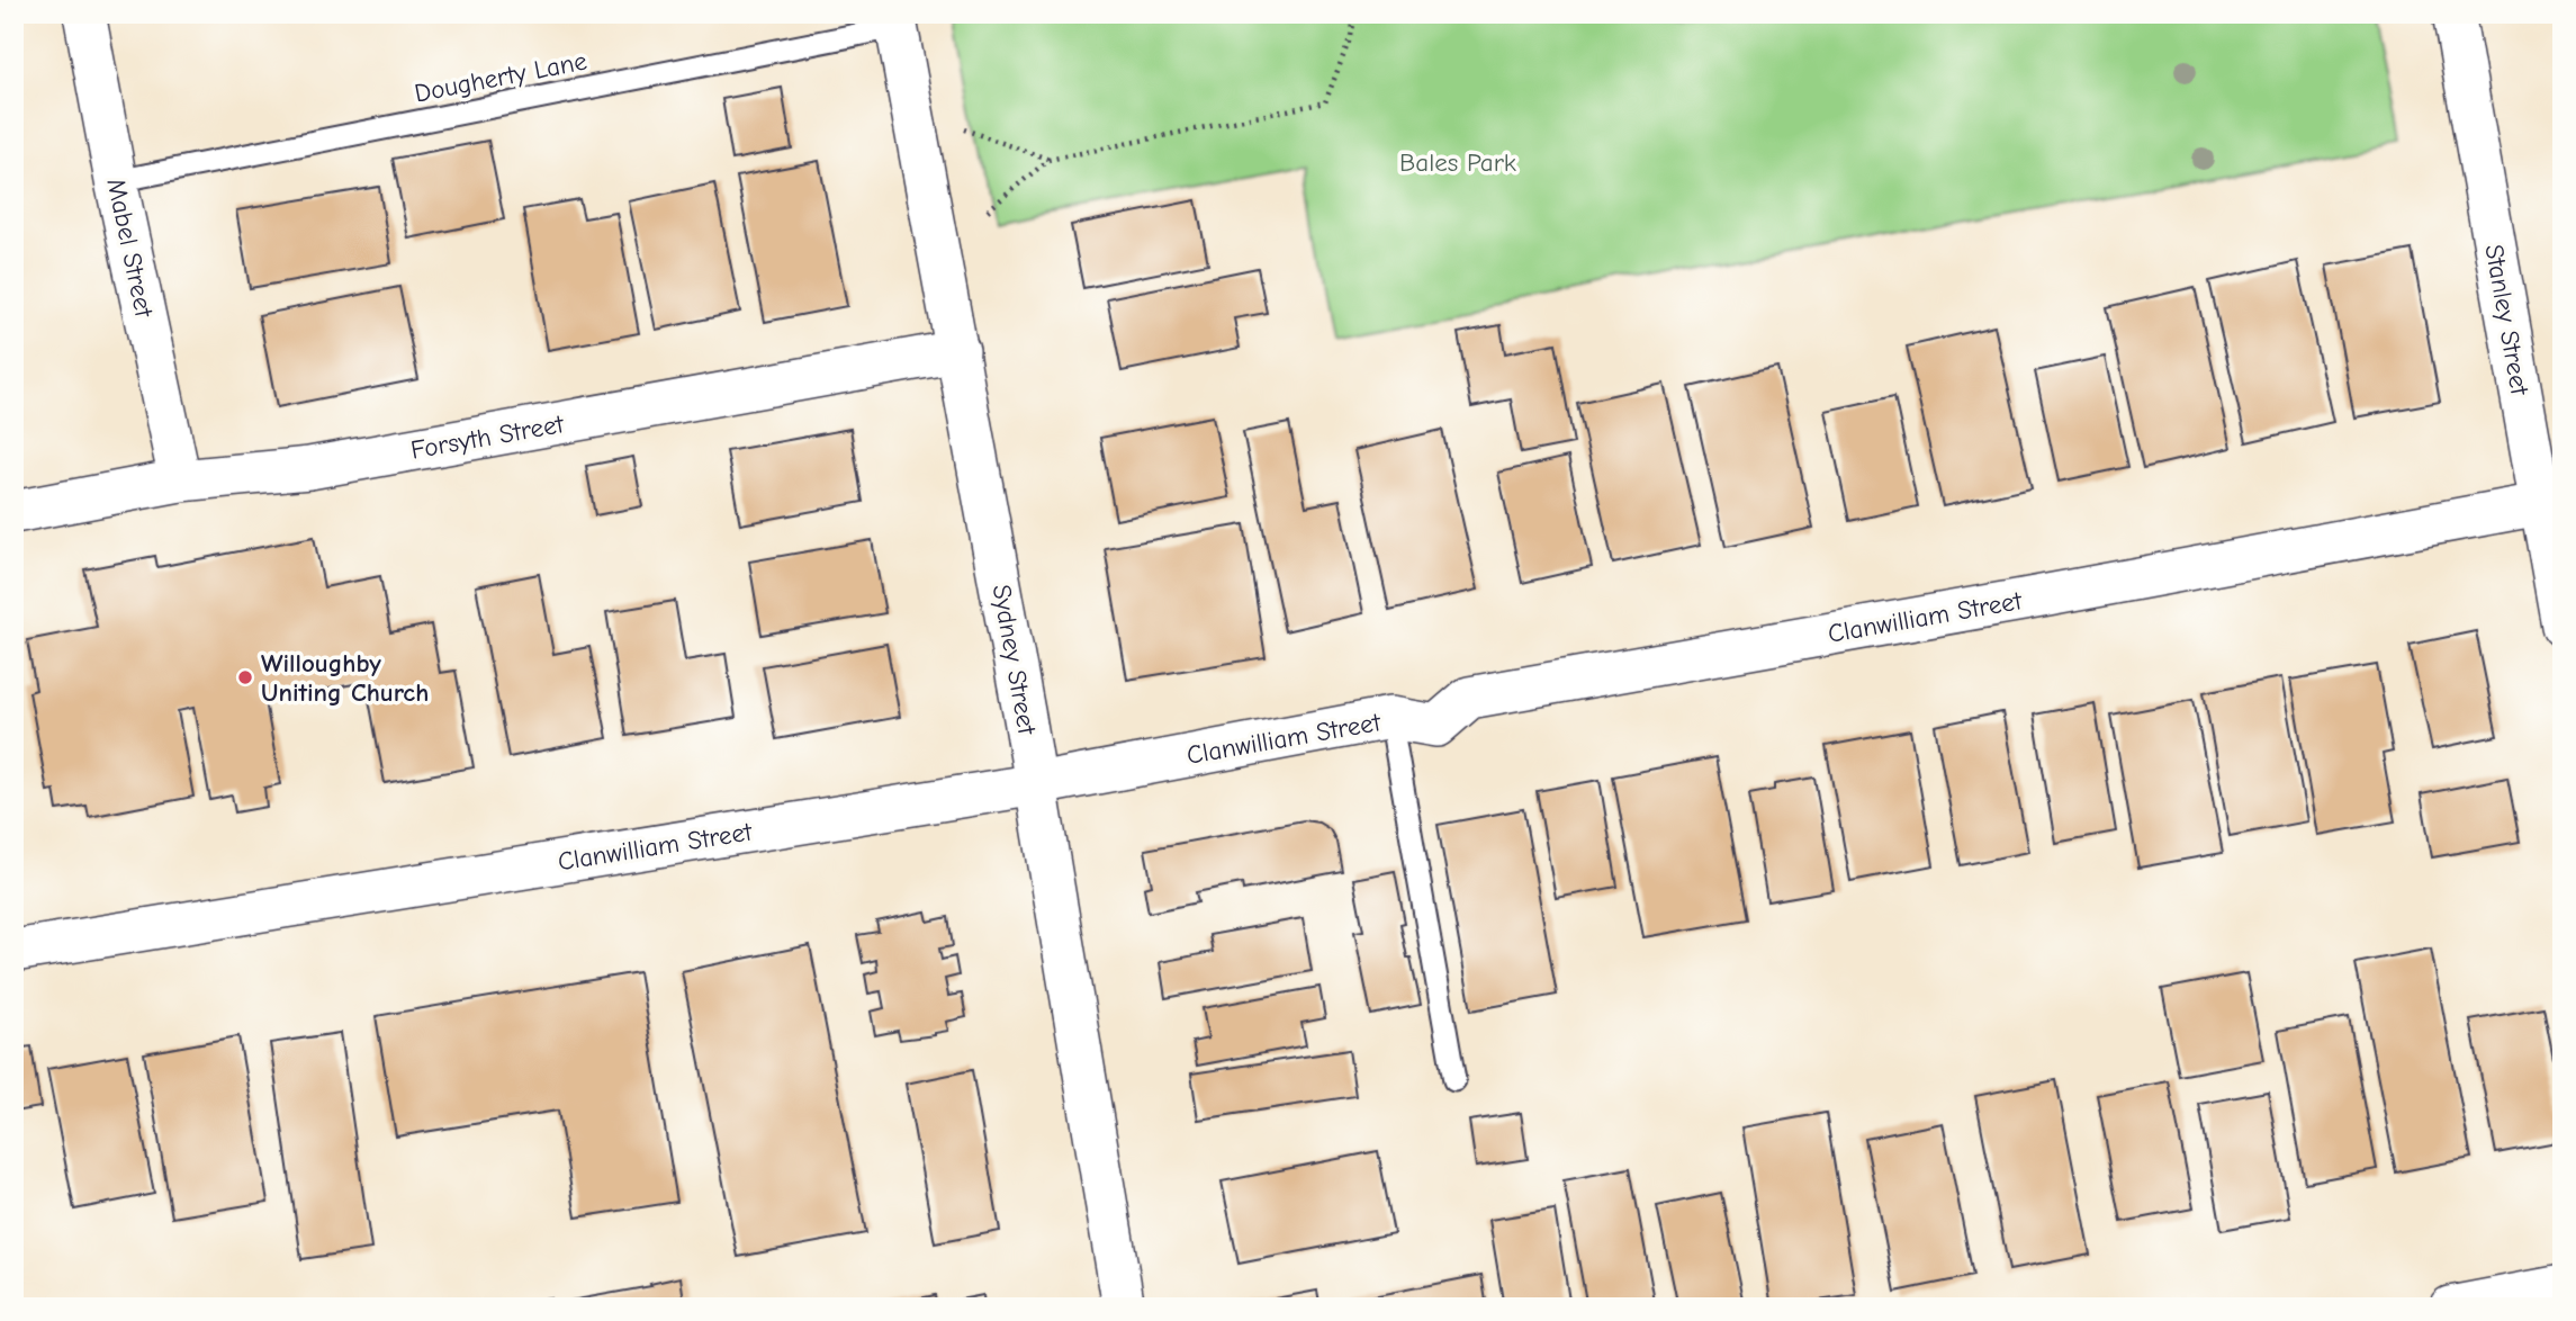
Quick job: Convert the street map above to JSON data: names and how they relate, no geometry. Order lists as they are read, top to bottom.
{
  "streets": {
    "street": [
      "Mabel Street",
      "Stanley Street",
      "Forsyth Street",
      "Clanwilliam Street",
      "Sydney Street"
    ],
    "lane": ["Dougherty Lane"]
  },
  "crossings": [
    ["Dougherty Lane", "Mabel Street"],
    ["Dougherty Lane", "Sydney Street"],
    ["Mabel Street", "Forsyth Street"],
    ["Stanley Street", "Clanwilliam Street"],
    ["Forsyth Street", "Sydney Street"],
    ["Clanwilliam Street", "Sydney Street"]
  ],
  "parks": ["Bales Park"],
  "places": ["Willoughby Uniting Church"]
}
